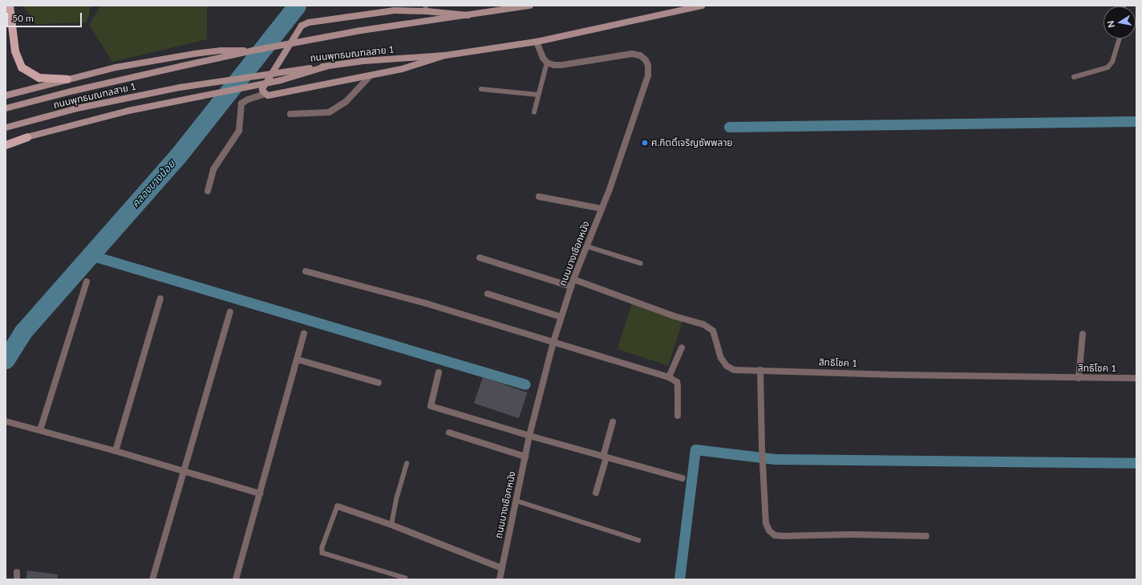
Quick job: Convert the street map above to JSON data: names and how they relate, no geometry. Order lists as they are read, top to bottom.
{
  "streets": {
    "main road": ["ถนนพุทธมณฑลสาย 1"],
    "street": ["ถนนบางเชือกหนัง", "สิทธิโชค 1"]
  },
  "crossings": [
    ["ถนนบางเชือกหนัง", "สิทธิโชค 1"]
  ],
  "water": ["คลองบางน้อย"],
  "places": ["ศ.กิตติ์เจริญซัพพลาย"],
  "scale_bar": "50 m",
  "north": "left"
}
